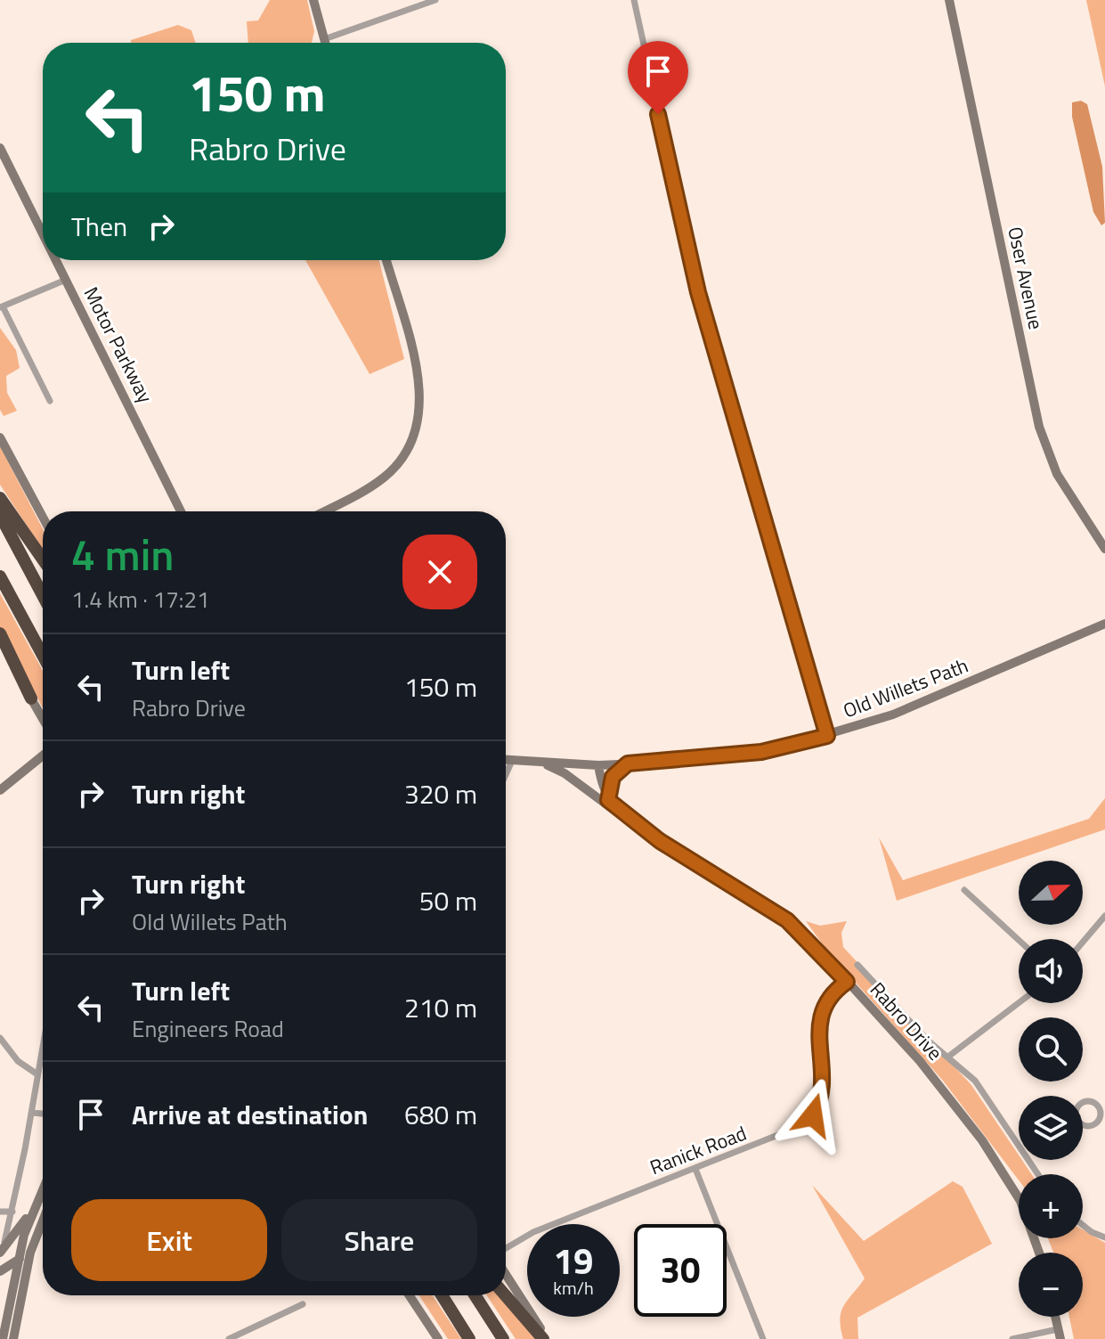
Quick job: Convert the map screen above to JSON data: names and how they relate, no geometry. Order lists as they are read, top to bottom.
{
  "streets": {
    "main road": [
      "Oser Avenue",
      "Motor Parkway",
      "Old Willets Path",
      "Rabro Drive"
    ],
    "street": ["Ranick Road"]
  },
  "crossings": [
    ["Rabro Drive", "Ranick Road"]
  ],
  "north": "right",
  "page": {
    "turn": ["150 m", "Rabro Drive"],
    "then": "Then",
    "heading": ["4 min", "1.4 km · 17:21"],
    "list": [
      {
        "name": "Turn left",
        "note": "Rabro Drive",
        "value": "150 m"
      },
      {
        "name": "Turn right",
        "value": "320 m"
      },
      {
        "name": "Turn right",
        "note": "Old Willets Path",
        "value": "50 m"
      },
      {
        "name": "Turn left",
        "note": "Engineers Road",
        "value": "210 m"
      },
      {
        "name": "Arrive at destination",
        "value": "680 m"
      }
    ],
    "map_buttons": ["+", "−"],
    "buttons": ["Exit", "Share"],
    "speed": "19 km/h",
    "limit": "30"
  }
}
